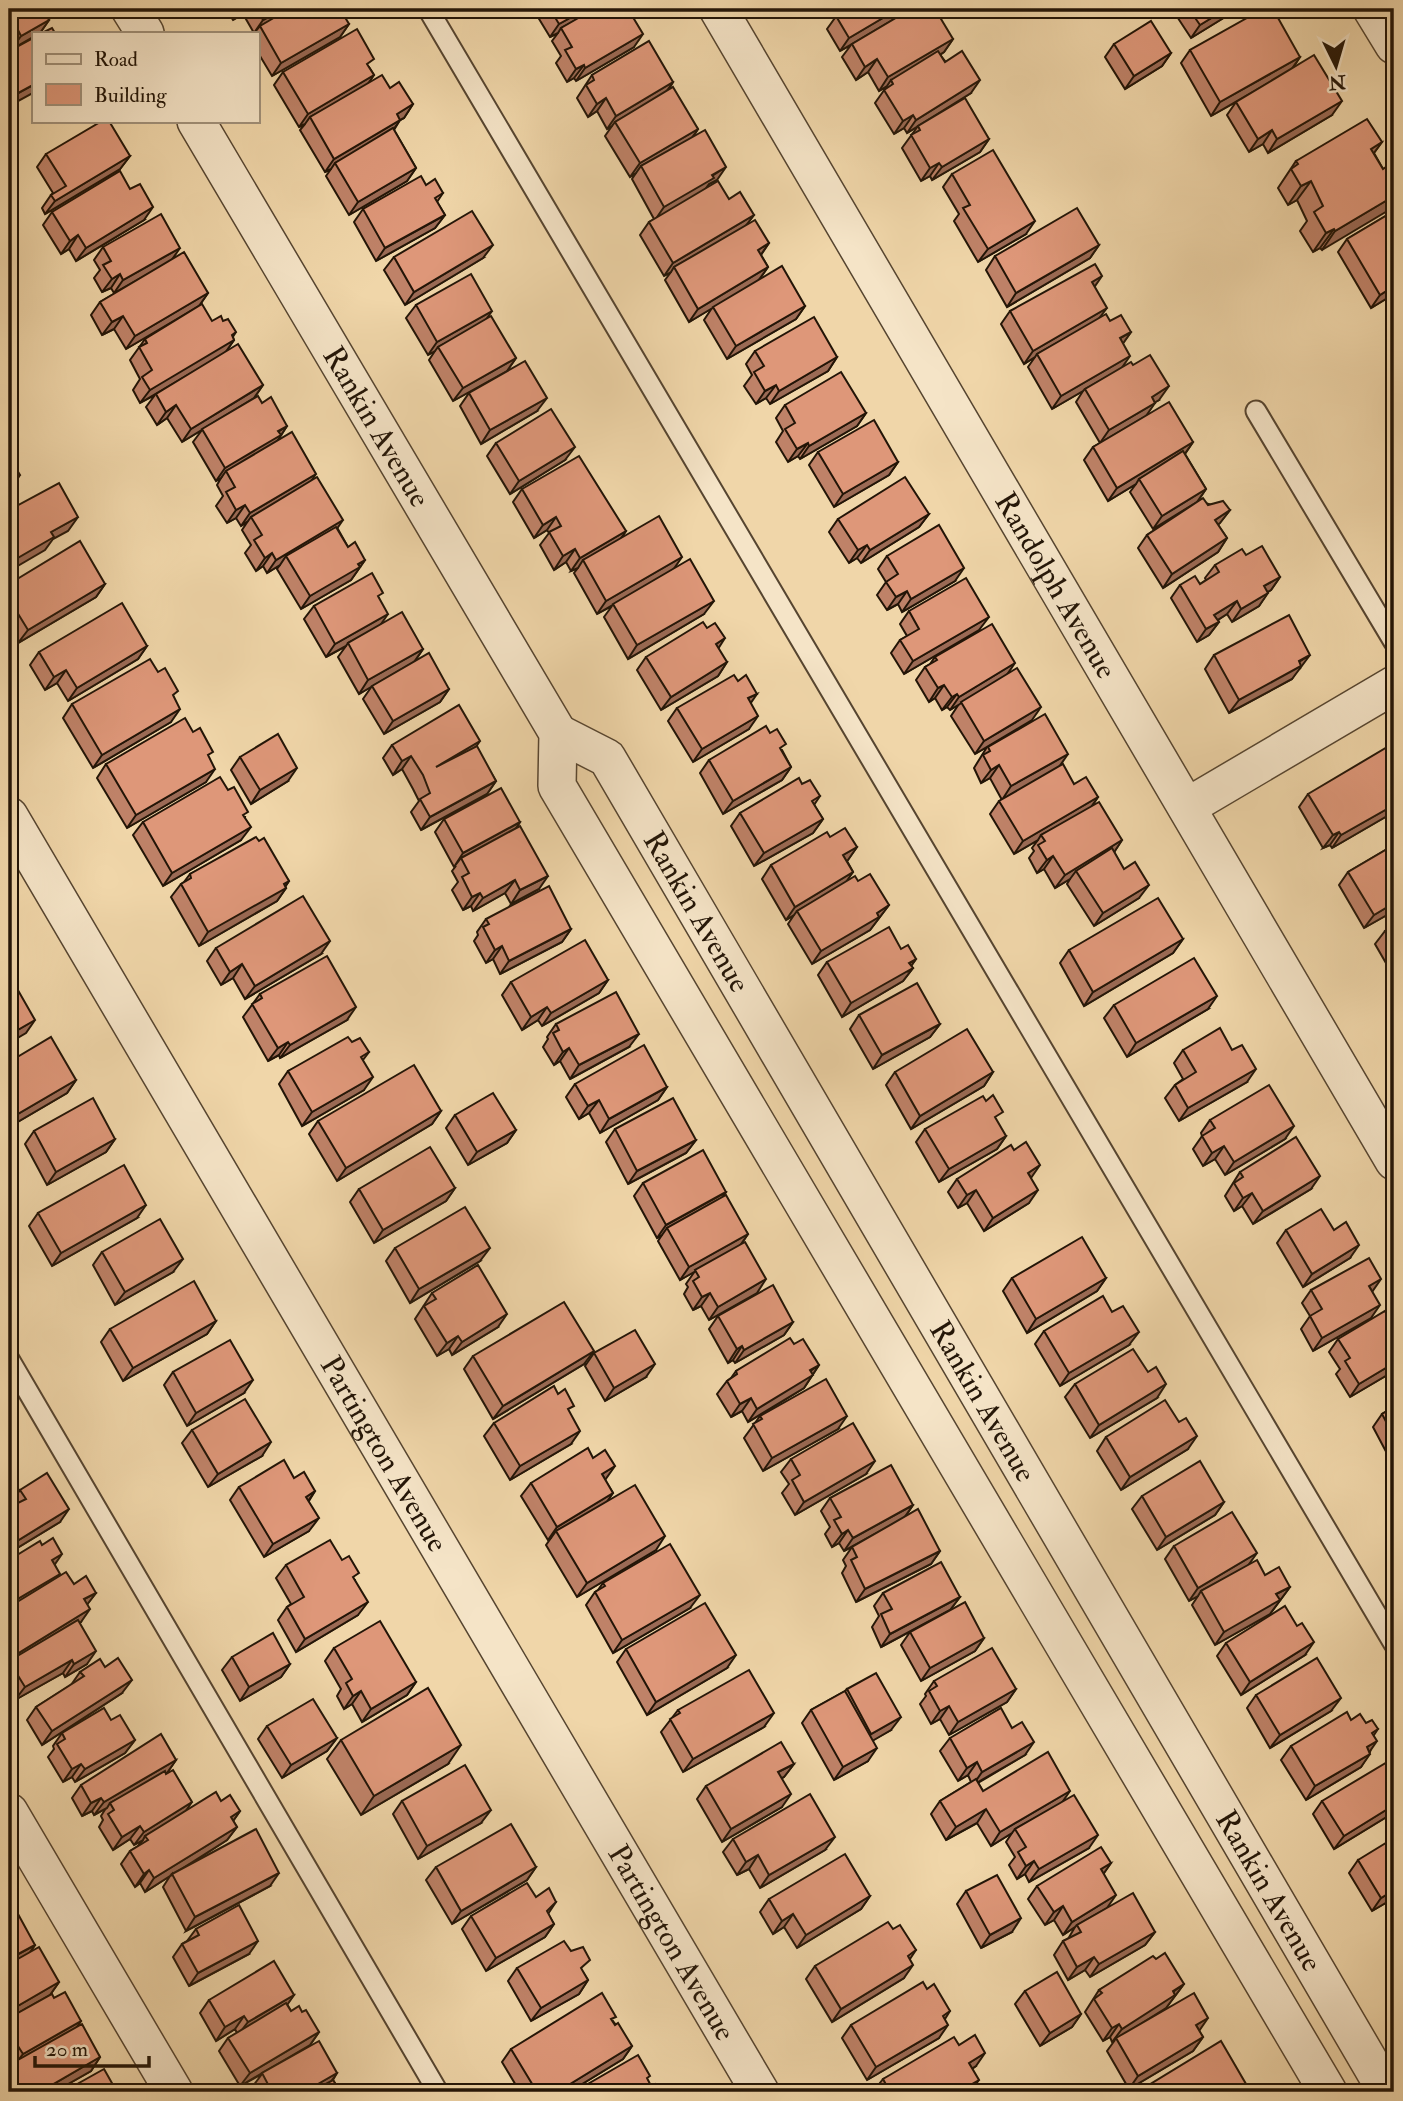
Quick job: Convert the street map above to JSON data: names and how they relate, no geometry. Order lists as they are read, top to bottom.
{
  "streets": {
    "street": ["Rankin Avenue", "Randolph Avenue", "Partington Avenue"]
  },
  "legend": ["Road", "Building"],
  "scale_bar": "20 m",
  "north": "bottom"
}
